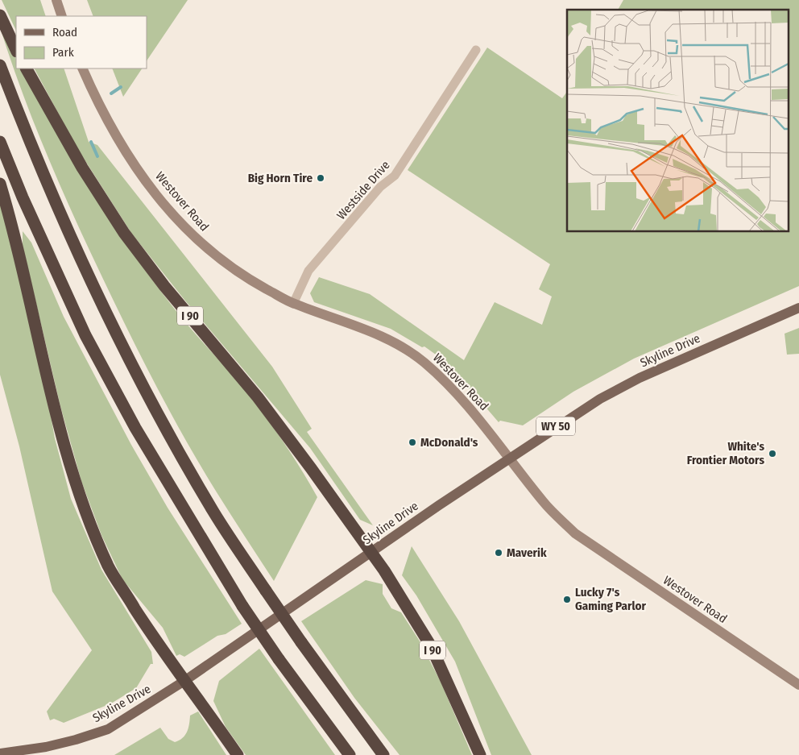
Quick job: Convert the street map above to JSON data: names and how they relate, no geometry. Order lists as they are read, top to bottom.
{
  "streets": {
    "highway": ["I 90"],
    "main road": ["Skyline Drive", "WY 50"],
    "street": ["Westside Drive", "Westover Road"]
  },
  "crossings": [
    ["Westside Drive", "Westover Road"],
    ["Westover Road", "Skyline Drive"],
    ["I 90", "Skyline Drive"]
  ],
  "places": [
    "Big Horn Tire",
    "McDonald's",
    "White's Frontier Motors",
    "Maverik",
    "Lucky 7's Gaming Parlor"
  ],
  "legend": ["Road", "Park"]
}
